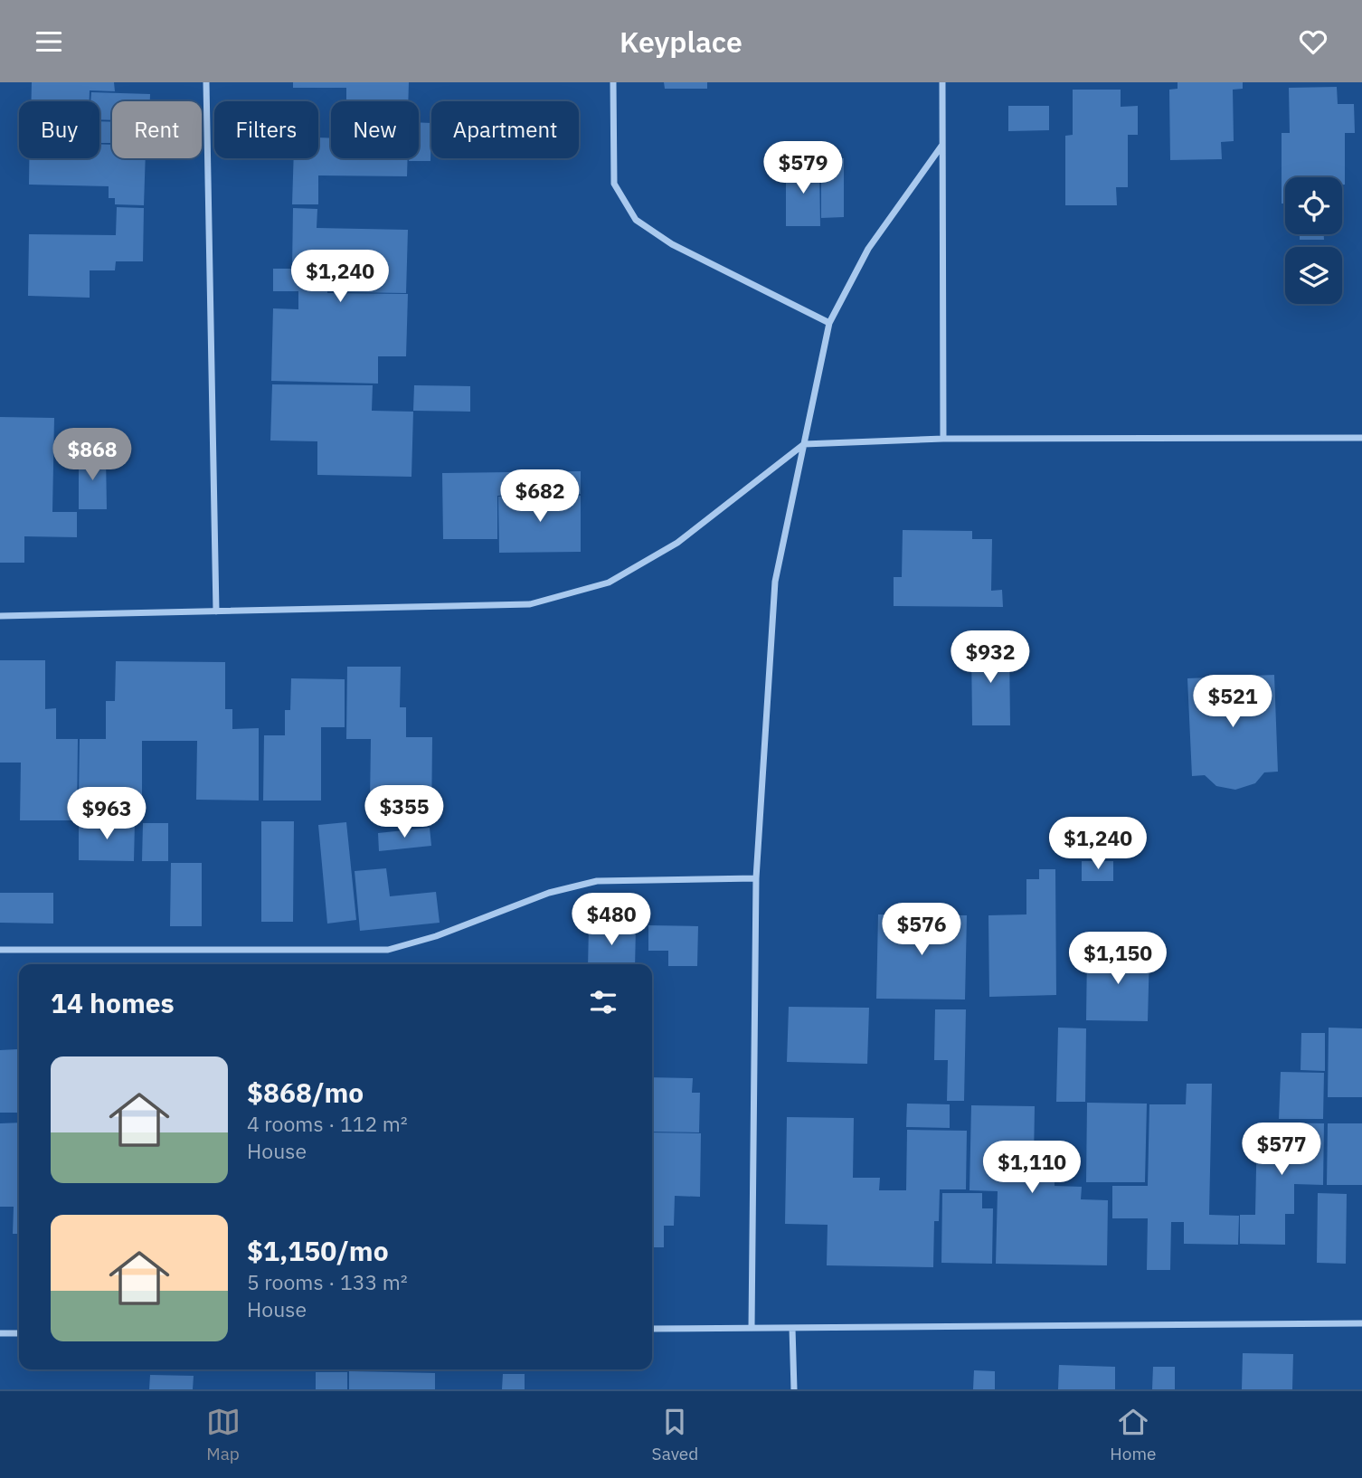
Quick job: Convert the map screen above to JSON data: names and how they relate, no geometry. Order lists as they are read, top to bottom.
{
  "page": {
    "header": "Keyplace",
    "chip": [
      "Buy",
      "Rent",
      "Filters",
      "New",
      "Apartment"
    ],
    "price": [
      "$579",
      "$1,240",
      "$868",
      "$682",
      "$932",
      "$521",
      "$355",
      "$963",
      "$1,240",
      "$480",
      "$576",
      "$1,150",
      "$577",
      "$1,110"
    ],
    "heading": "14 homes",
    "list": [
      {
        "name": "$868/mo",
        "note": "4 rooms · 112 m² · House"
      },
      {
        "name": "$1,150/mo",
        "note": "5 rooms · 133 m² · House"
      }
    ],
    "tabs": ["Map", "Saved", "Home"]
  }
}
